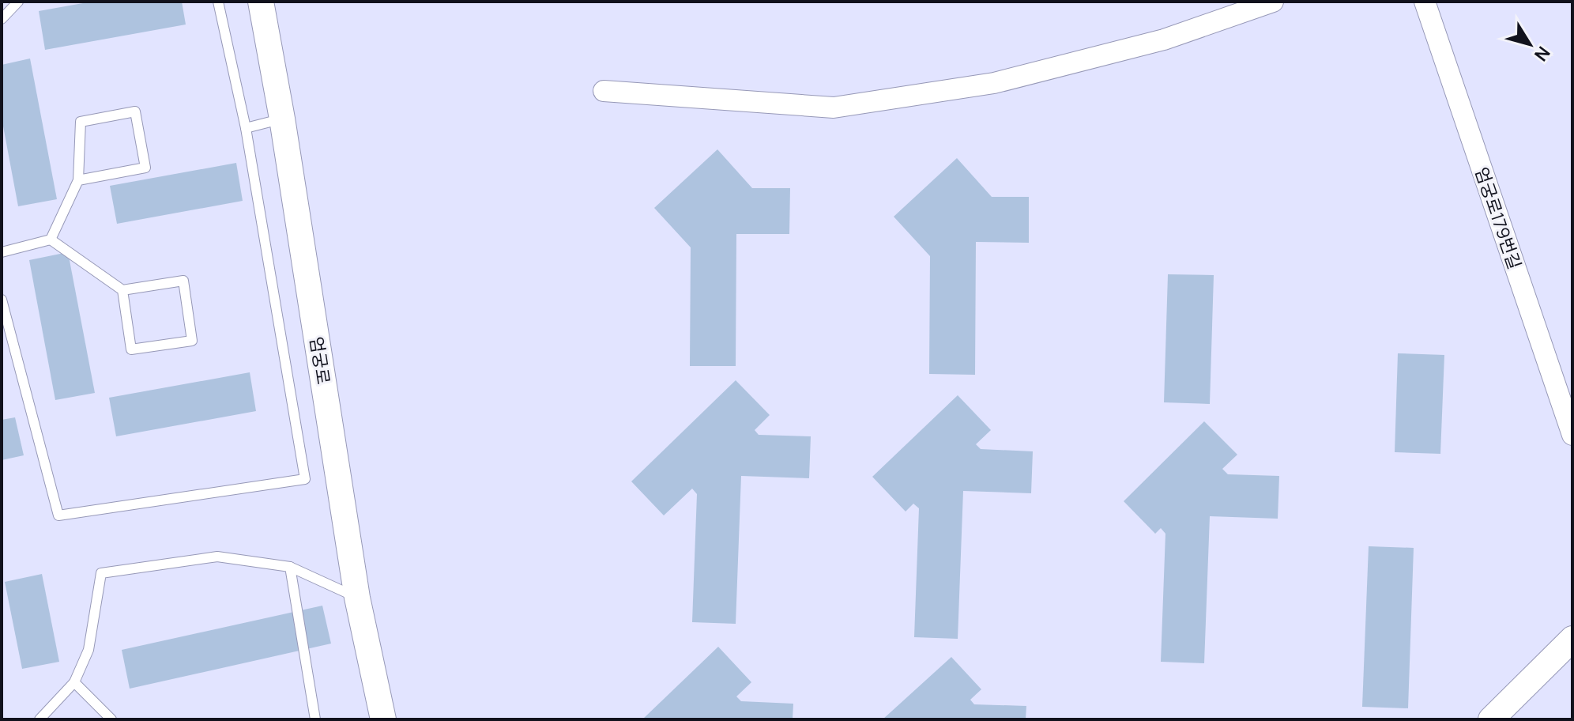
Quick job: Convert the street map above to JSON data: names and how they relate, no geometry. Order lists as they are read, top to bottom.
{
  "streets": {
    "street": ["엄궁로179번길", "엄궁로"]
  },
  "north": "bottom right"
}
